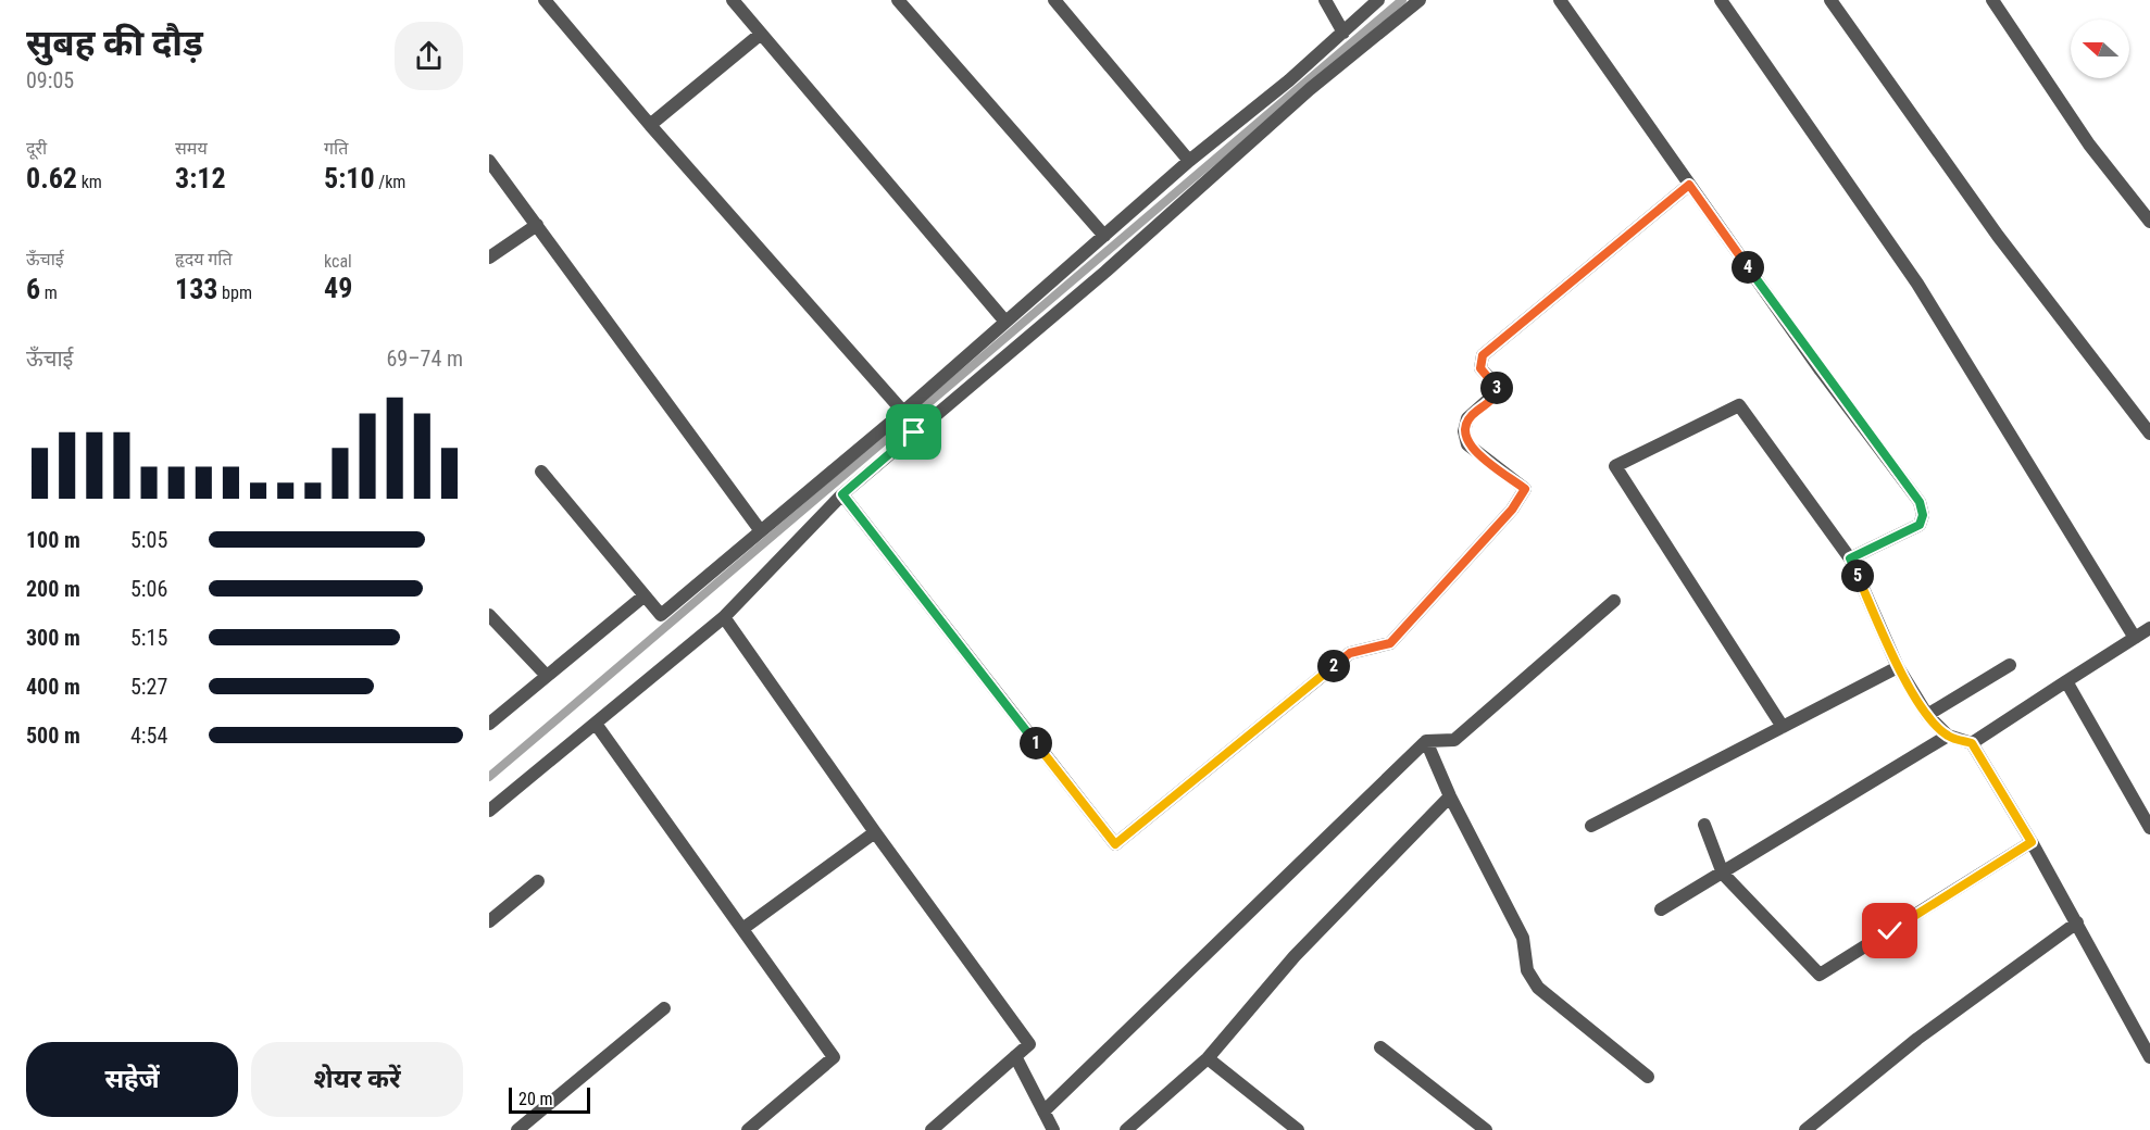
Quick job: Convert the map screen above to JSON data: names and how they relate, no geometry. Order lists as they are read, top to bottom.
{
  "scale_bar": "20 m",
  "north": "left",
  "page": {
    "heading": ["सुबह की दौड़", "09:05"],
    "stats": [
      ["दूरी", "0.62 km"],
      ["समय", "3:12"],
      ["गति", "5:10 /km"],
      ["ऊँचाई", "6 m"],
      ["हृदय गति", "133 bpm"],
      ["kcal", "49"]
    ],
    "pins": [
      "4",
      "3",
      "5",
      "2",
      "1"
    ],
    "chart": ["ऊँचाई", "69–74 m"],
    "list": [
      {
        "name": "100 m",
        "note": "5:05"
      },
      {
        "name": "200 m",
        "note": "5:06"
      },
      {
        "name": "300 m",
        "note": "5:15"
      },
      {
        "name": "400 m",
        "note": "5:27"
      },
      {
        "name": "500 m",
        "note": "4:54"
      }
    ],
    "buttons": ["सहेजें", "शेयर करें"],
    "scale": "20 m"
  }
}
